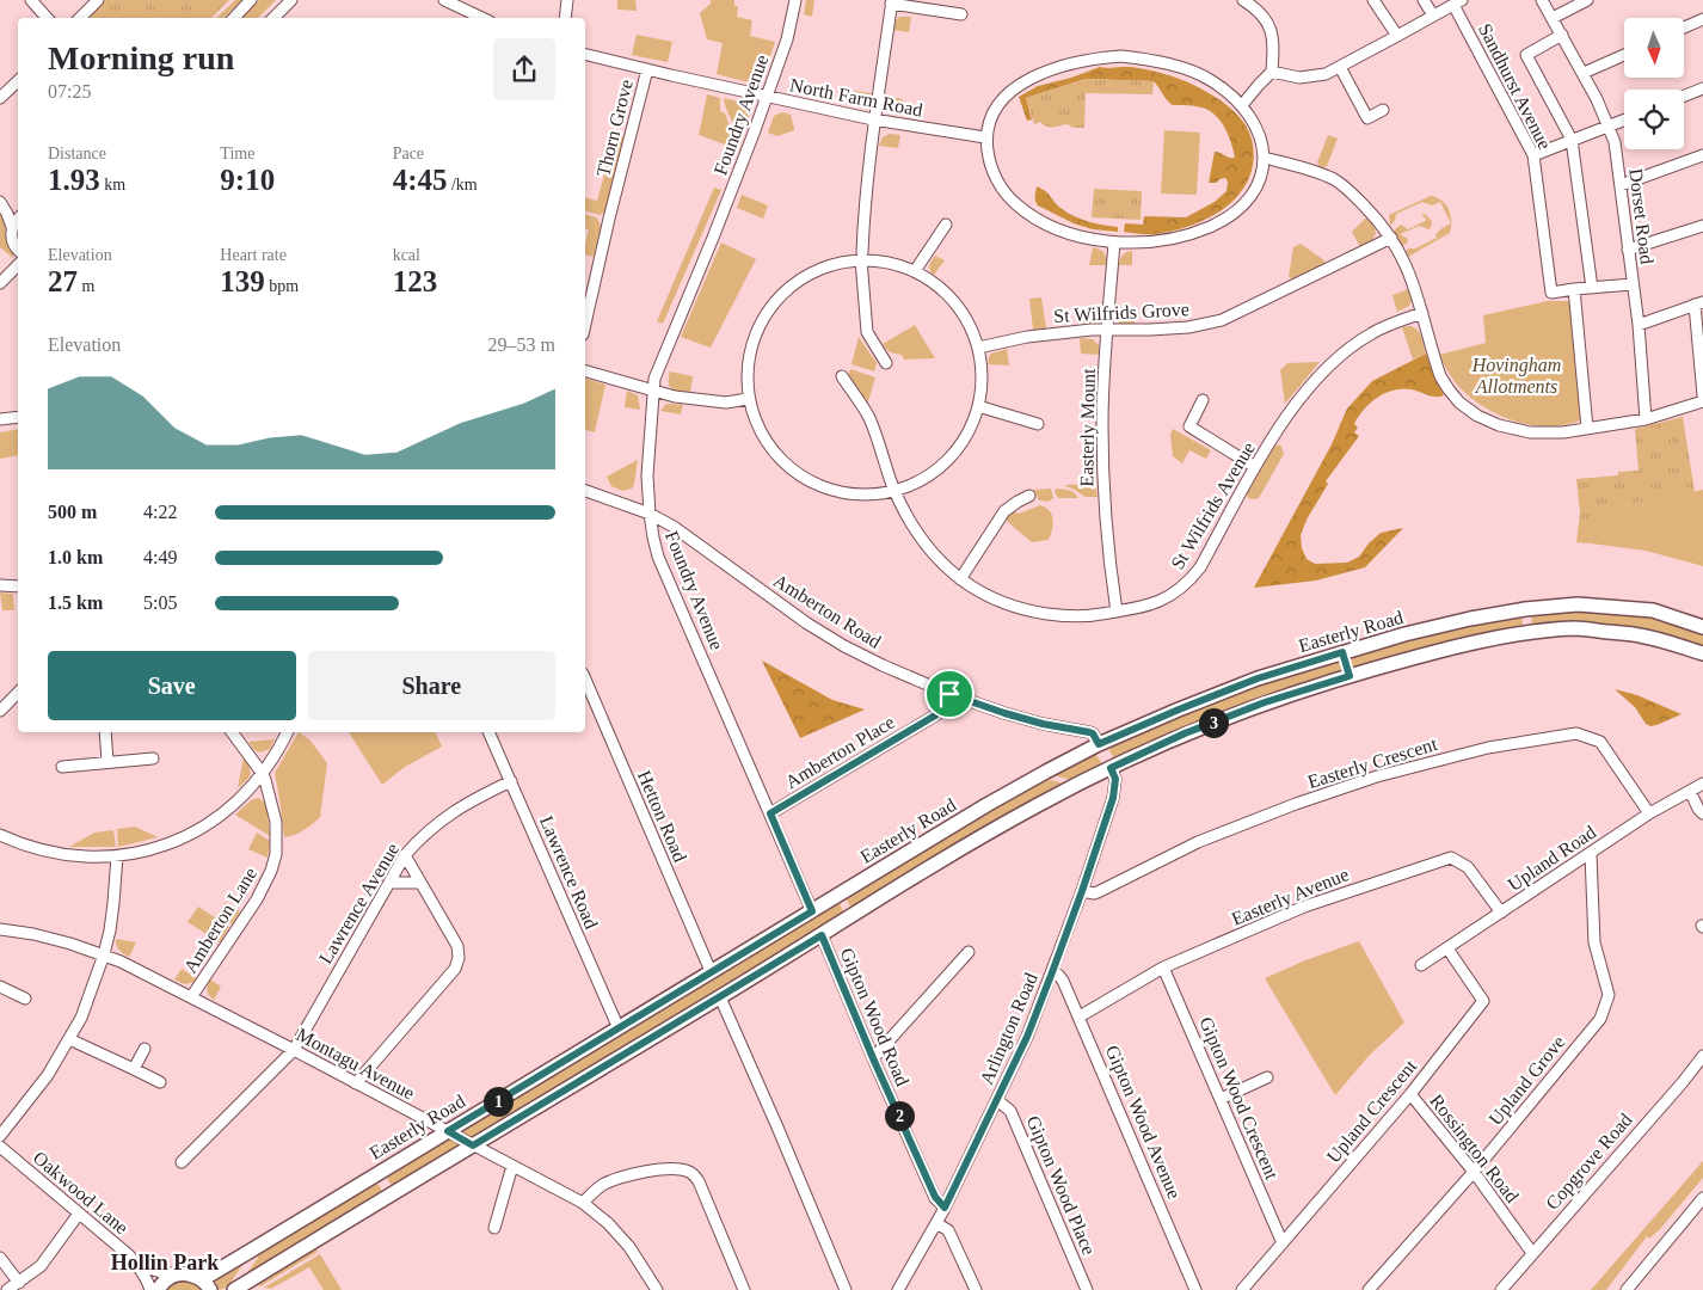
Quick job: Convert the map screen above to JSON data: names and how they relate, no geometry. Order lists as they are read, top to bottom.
{
  "streets": {
    "main road": ["Easterly Road"],
    "street": [
      "Sandhurst Avenue",
      "North Farm Road",
      "Foundry Avenue",
      "Thorn Grove",
      "Dorset Road",
      "St Wilfrids Grove",
      "Easterly Mount",
      "St Wilfrids Avenue",
      "Amberton Road",
      "Amberton Place",
      "Easterly Crescent",
      "Hetton Road",
      "Upland Road",
      "Lawrence Road",
      "Easterly Avenue",
      "Lawrence Avenue",
      "Amberton Lane",
      "Gipton Wood Road",
      "Arlington Road",
      "Montagu Avenue",
      "Upland Grove",
      "Gipton Wood Crescent",
      "Upland Crescent",
      "Gipton Wood Avenue",
      "Rossington Road",
      "Copgrove Road",
      "Gipton Wood Place",
      "Oakwood Lane"
    ]
  },
  "crossings": [
    ["North Farm Road", "Foundry Avenue"],
    ["North Farm Road", "Thorn Grove"],
    ["Foundry Avenue", "Amberton Road"],
    ["Foundry Avenue", "Easterly Road"],
    ["Foundry Avenue", "Amberton Place"],
    ["St Wilfrids Grove", "Easterly Mount"],
    ["Easterly Mount", "St Wilfrids Avenue"],
    ["Amberton Road", "Easterly Road"],
    ["Amberton Road", "Amberton Place"],
    ["Easterly Road", "Hetton Road"],
    ["Easterly Road", "Lawrence Road"],
    ["Easterly Road", "Montagu Avenue"],
    ["Easterly Crescent", "Upland Road"],
    ["Easterly Crescent", "Arlington Road"],
    ["Upland Road", "Easterly Avenue"],
    ["Upland Road", "Upland Grove"],
    ["Upland Road", "Upland Crescent"],
    ["Lawrence Road", "Lawrence Avenue"],
    ["Easterly Avenue", "Gipton Wood Crescent"],
    ["Easterly Avenue", "Gipton Wood Avenue"],
    ["Lawrence Avenue", "Montagu Avenue"],
    ["Amberton Lane", "Montagu Avenue"],
    ["Gipton Wood Road", "Arlington Road"],
    ["Arlington Road", "Gipton Wood Avenue"],
    ["Arlington Road", "Gipton Wood Place"],
    ["Upland Grove", "Rossington Road"],
    ["Gipton Wood Crescent", "Upland Crescent"],
    ["Upland Crescent", "Rossington Road"],
    ["Rossington Road", "Copgrove Road"]
  ],
  "districts": ["Hollin Park"],
  "parks": ["Hovingham Allotments"],
  "north": "bottom",
  "page": {
    "heading": ["Morning run", "07:25"],
    "stats": [
      ["Distance", "1.93 km"],
      ["Time", "9:10"],
      ["Pace", "4:45 /km"],
      ["Elevation", "27 m"],
      ["Heart rate", "139 bpm"],
      ["kcal", "123"]
    ],
    "chart": ["Elevation", "29–53 m"],
    "list": [
      {
        "name": "500 m",
        "note": "4:22"
      },
      {
        "name": "1.0 km",
        "note": "4:49"
      },
      {
        "name": "1.5 km",
        "note": "5:05"
      }
    ],
    "buttons": ["Save", "Share"],
    "pins": ["3", "1", "2"]
  }
}
